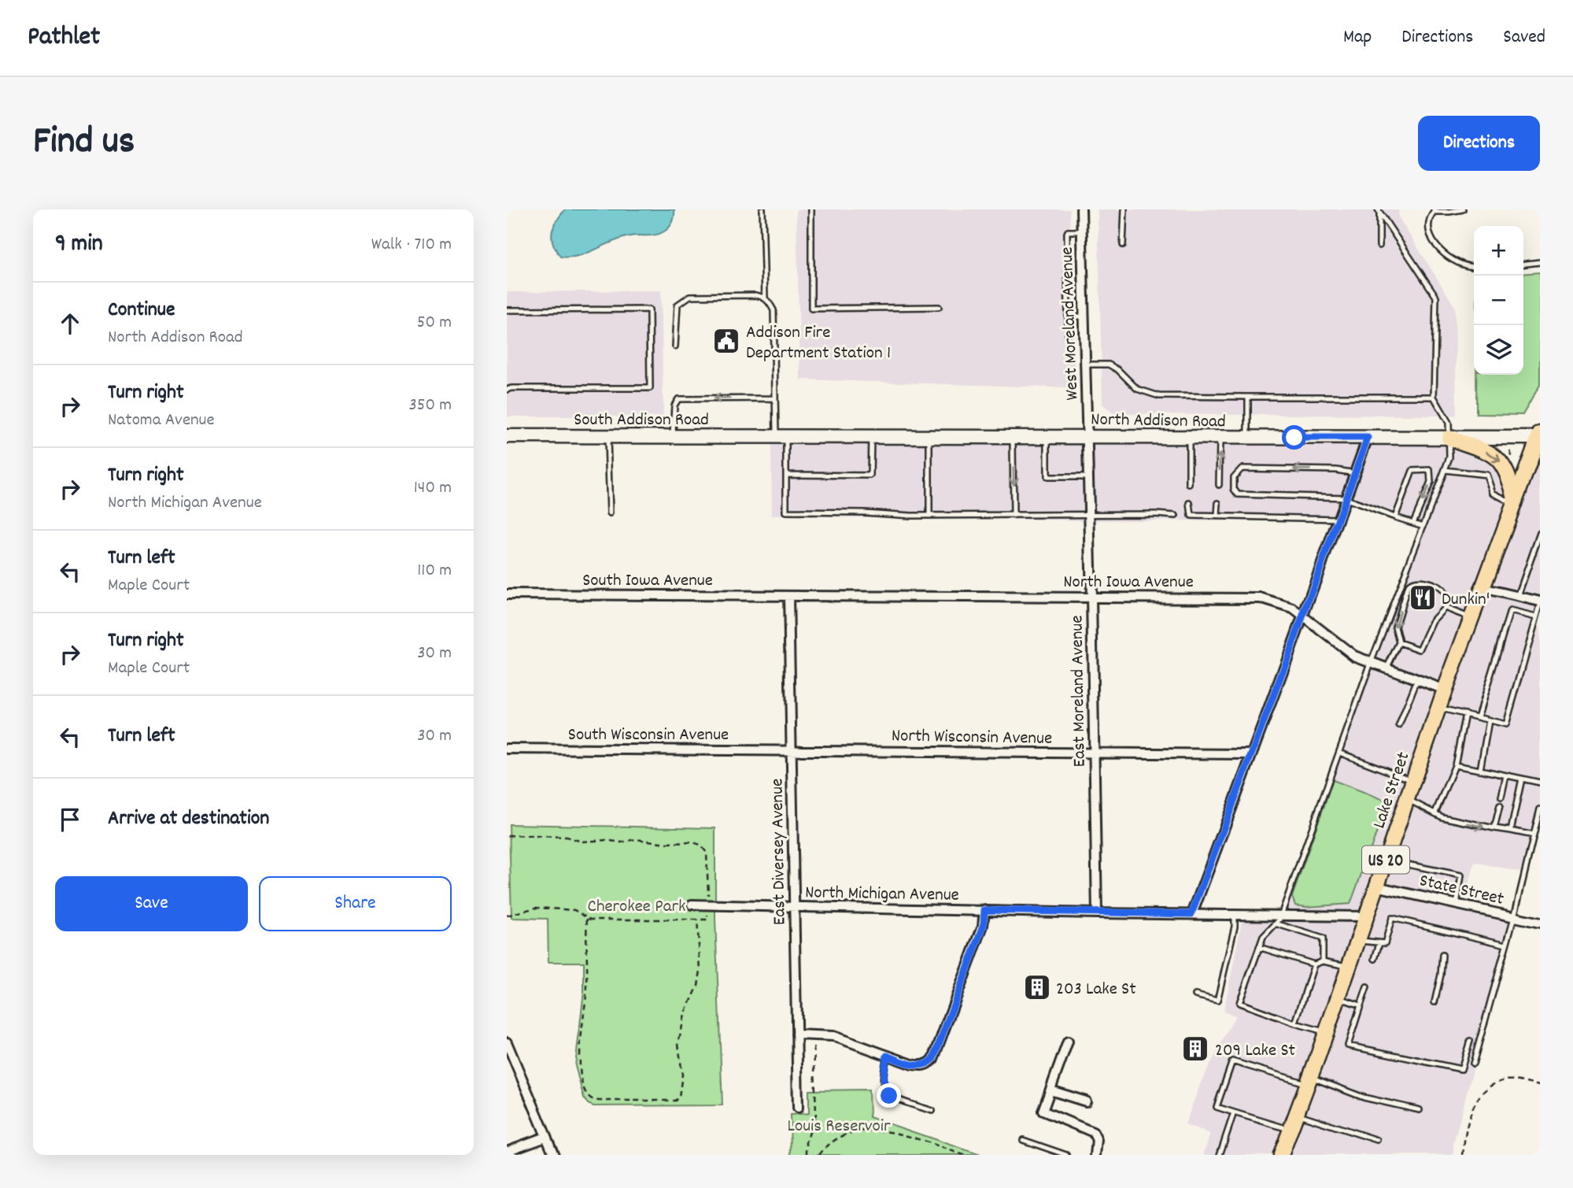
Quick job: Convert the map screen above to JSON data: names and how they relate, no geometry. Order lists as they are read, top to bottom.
{
  "streets": {
    "main road": ["Lake Street", "US 20"],
    "street": [
      "West Moreland Avenue",
      "South Addison Road",
      "North Addison Road",
      "South Iowa Avenue",
      "North Iowa Avenue",
      "East Moreland Avenue",
      "South Wisconsin Avenue",
      "North Wisconsin Avenue",
      "East Diversey Avenue",
      "State Street",
      "North Michigan Avenue"
    ]
  },
  "crossings": [
    ["West Moreland Avenue", "North Addison Road"],
    ["West Moreland Avenue", "East Moreland Avenue"],
    ["South Addison Road", "North Addison Road"],
    ["North Addison Road", "East Moreland Avenue"],
    ["North Addison Road", "Lake Street"],
    ["South Iowa Avenue", "North Iowa Avenue"],
    ["South Iowa Avenue", "East Diversey Avenue"],
    ["North Iowa Avenue", "East Moreland Avenue"],
    ["North Iowa Avenue", "Lake Street"],
    ["North Iowa Avenue", "East Diversey Avenue"],
    ["East Moreland Avenue", "North Wisconsin Avenue"],
    ["East Moreland Avenue", "North Michigan Avenue"],
    ["South Wisconsin Avenue", "North Wisconsin Avenue"],
    ["South Wisconsin Avenue", "East Diversey Avenue"],
    ["North Wisconsin Avenue", "East Diversey Avenue"],
    ["Lake Street", "State Street"],
    ["Lake Street", "North Michigan Avenue"],
    ["East Diversey Avenue", "North Michigan Avenue"]
  ],
  "parks": ["Cherokee Park", "Louis Reservoir"],
  "places": {
    "public building": ["Addison Fire Department Station 1"],
    "restaurant": ["Dunkin'"],
    "building": ["203 Lake St", "209 Lake St"]
  },
  "page": {
    "header": "Pathlet",
    "nav": ["Map", "Directions", "Saved"],
    "title": "Find us",
    "buttons": [
      "Directions",
      ["Save", "Share"]
    ],
    "heading": ["9 min", "Walk · 710 m"],
    "map_buttons": ["+", "−"],
    "list": [
      ["Continue", "North Addison Road", "50 m"],
      ["Turn right", "Natoma Avenue", "350 m"],
      ["Turn right", "North Michigan Avenue", "140 m"],
      ["Turn left", "Maple Court", "110 m"],
      ["Turn right", "Maple Court", "30 m"],
      ["Turn left", "30 m"],
      "Arrive at destination"
    ]
  }
}
